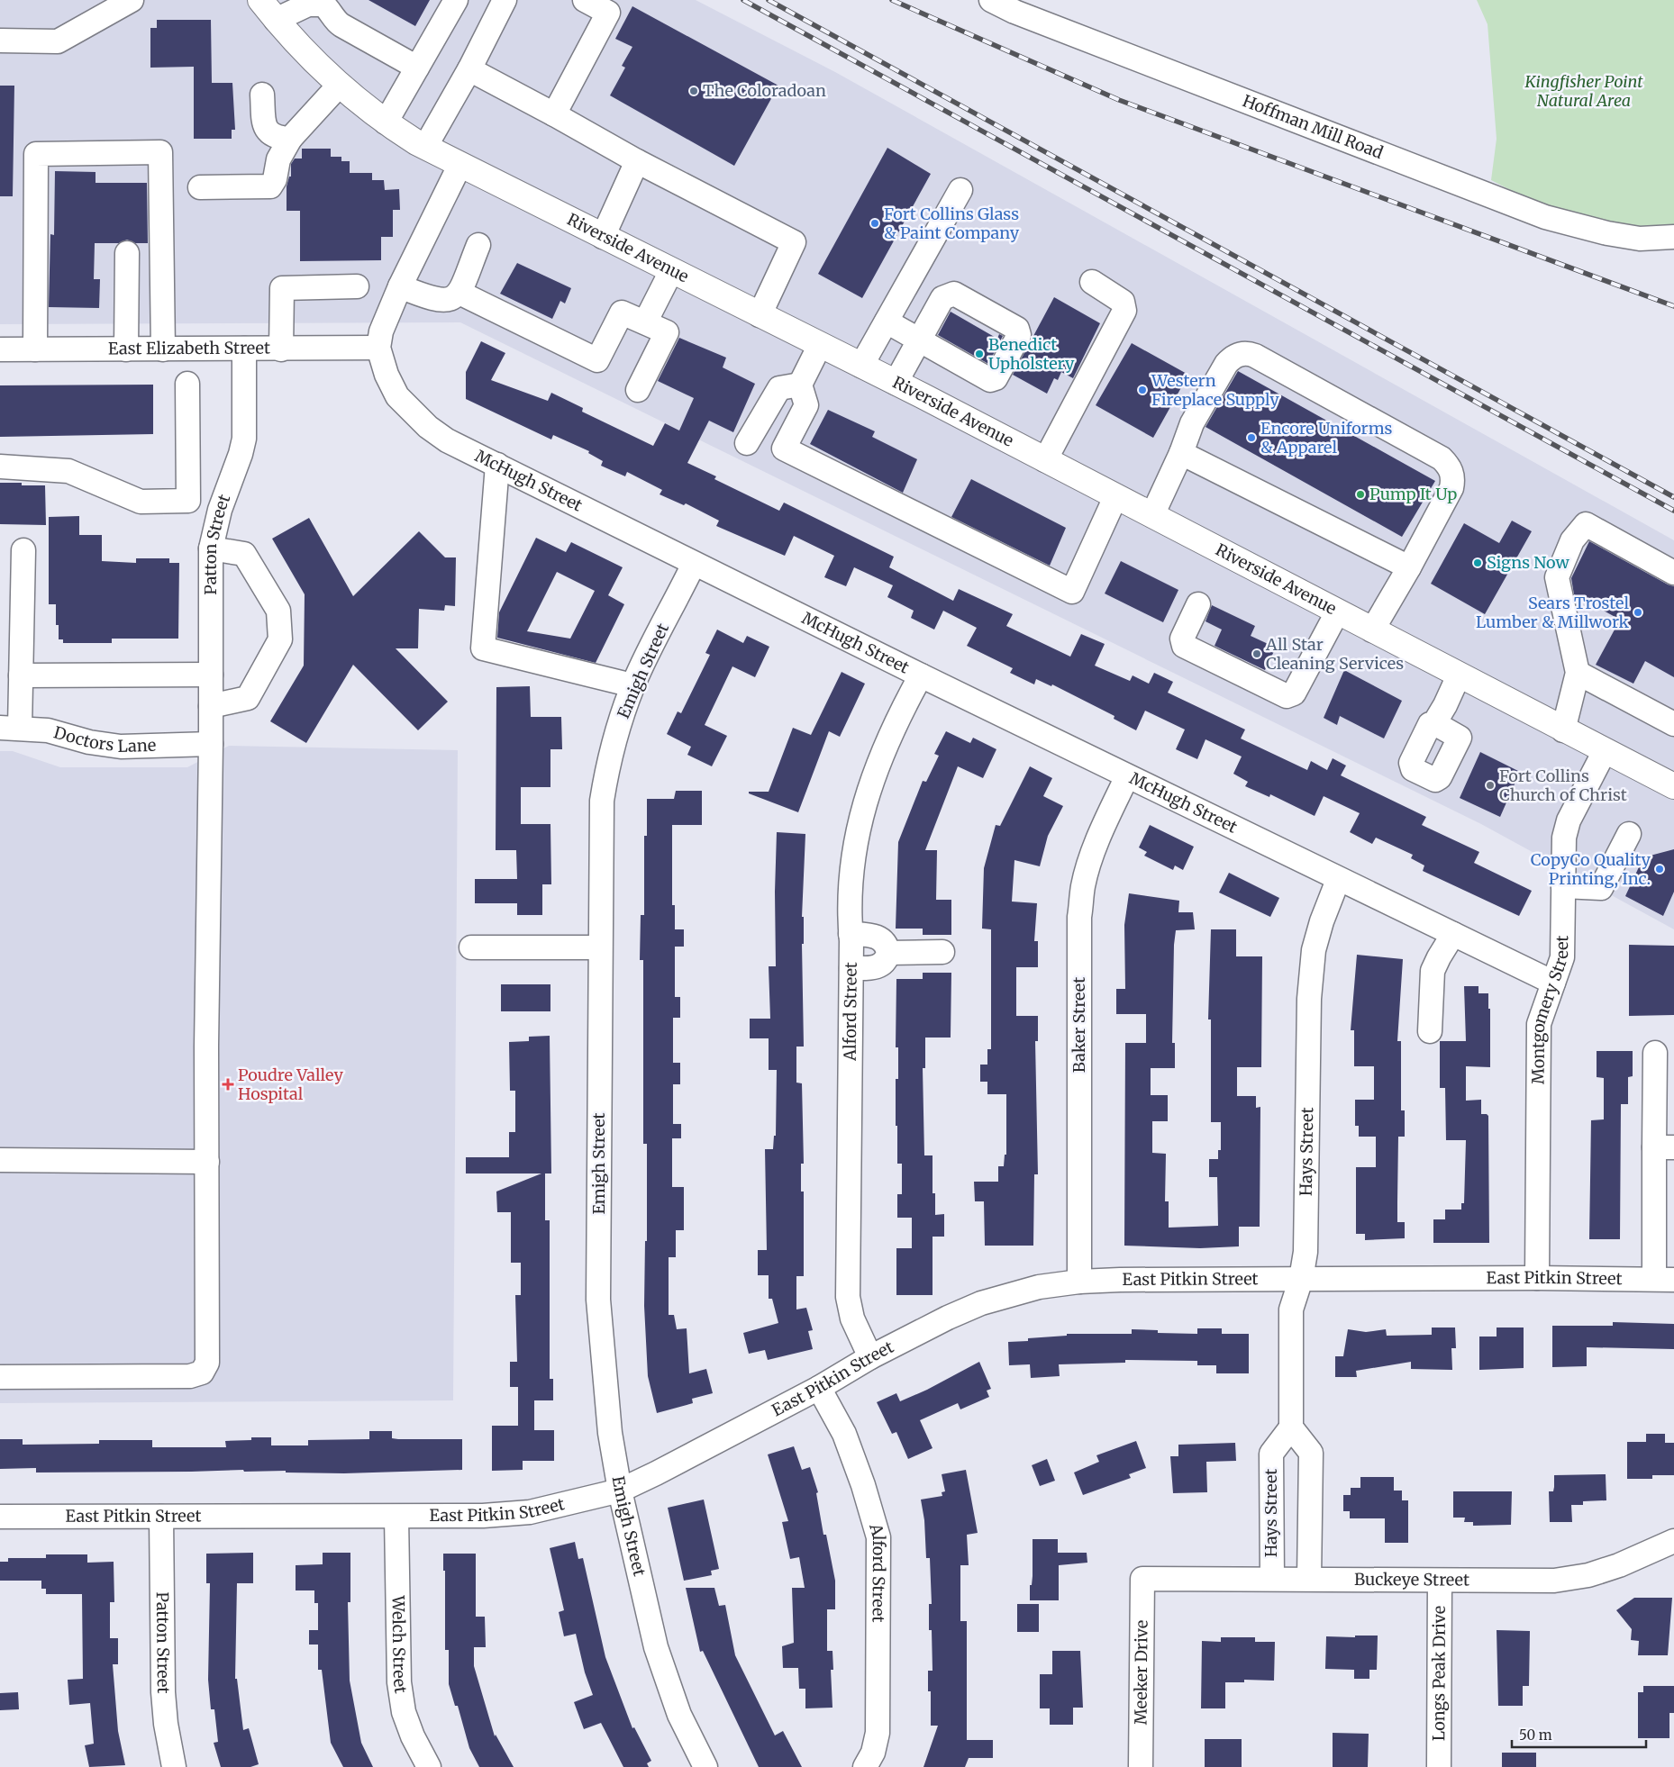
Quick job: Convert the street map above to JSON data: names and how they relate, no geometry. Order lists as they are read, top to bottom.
{
  "streets": {
    "main road": ["Riverside Avenue"],
    "street": [
      "Hoffman Mill Road",
      "East Elizabeth Street",
      "McHugh Street",
      "Patton Street",
      "Emigh Street",
      "Doctors Lane",
      "Montgomery Street",
      "Alford Street",
      "Baker Street",
      "Hays Street",
      "East Pitkin Street",
      "Buckeye Street",
      "Welch Street",
      "Meeker Drive",
      "Longs Peak Drive"
    ]
  },
  "crossings": [
    ["Riverside Avenue", "McHugh Street"],
    ["Riverside Avenue", "Montgomery Street"],
    ["East Elizabeth Street", "McHugh Street"],
    ["East Elizabeth Street", "Patton Street"],
    ["McHugh Street", "Emigh Street"],
    ["McHugh Street", "Montgomery Street"],
    ["McHugh Street", "Alford Street"],
    ["McHugh Street", "Baker Street"],
    ["McHugh Street", "Hays Street"],
    ["Patton Street", "Doctors Lane"],
    ["Patton Street", "East Pitkin Street"],
    ["Emigh Street", "East Pitkin Street"],
    ["Montgomery Street", "East Pitkin Street"],
    ["Alford Street", "East Pitkin Street"],
    ["Baker Street", "East Pitkin Street"],
    ["Hays Street", "East Pitkin Street"],
    ["Hays Street", "Buckeye Street"],
    ["East Pitkin Street", "Welch Street"],
    ["Buckeye Street", "Meeker Drive"],
    ["Buckeye Street", "Longs Peak Drive"]
  ],
  "parks": ["Kingfisher Point Natural Area"],
  "places": {
    "other": [
      "The Coloradoan",
      "Fort Collins Glass & Paint Company",
      "Benedict Upholstery",
      "Western Fireplace Supply",
      "Encore Uniforms & Apparel",
      "Pump It Up",
      "Signs Now",
      "Sears Trostel Lumber & Millwork",
      "All Star Cleaning Services",
      "Fort Collins Church of Christ",
      "CopyCo Quality Printing, Inc."
    ],
    "health": ["Poudre Valley Hospital"]
  },
  "scale_bar": "50 m"
}
